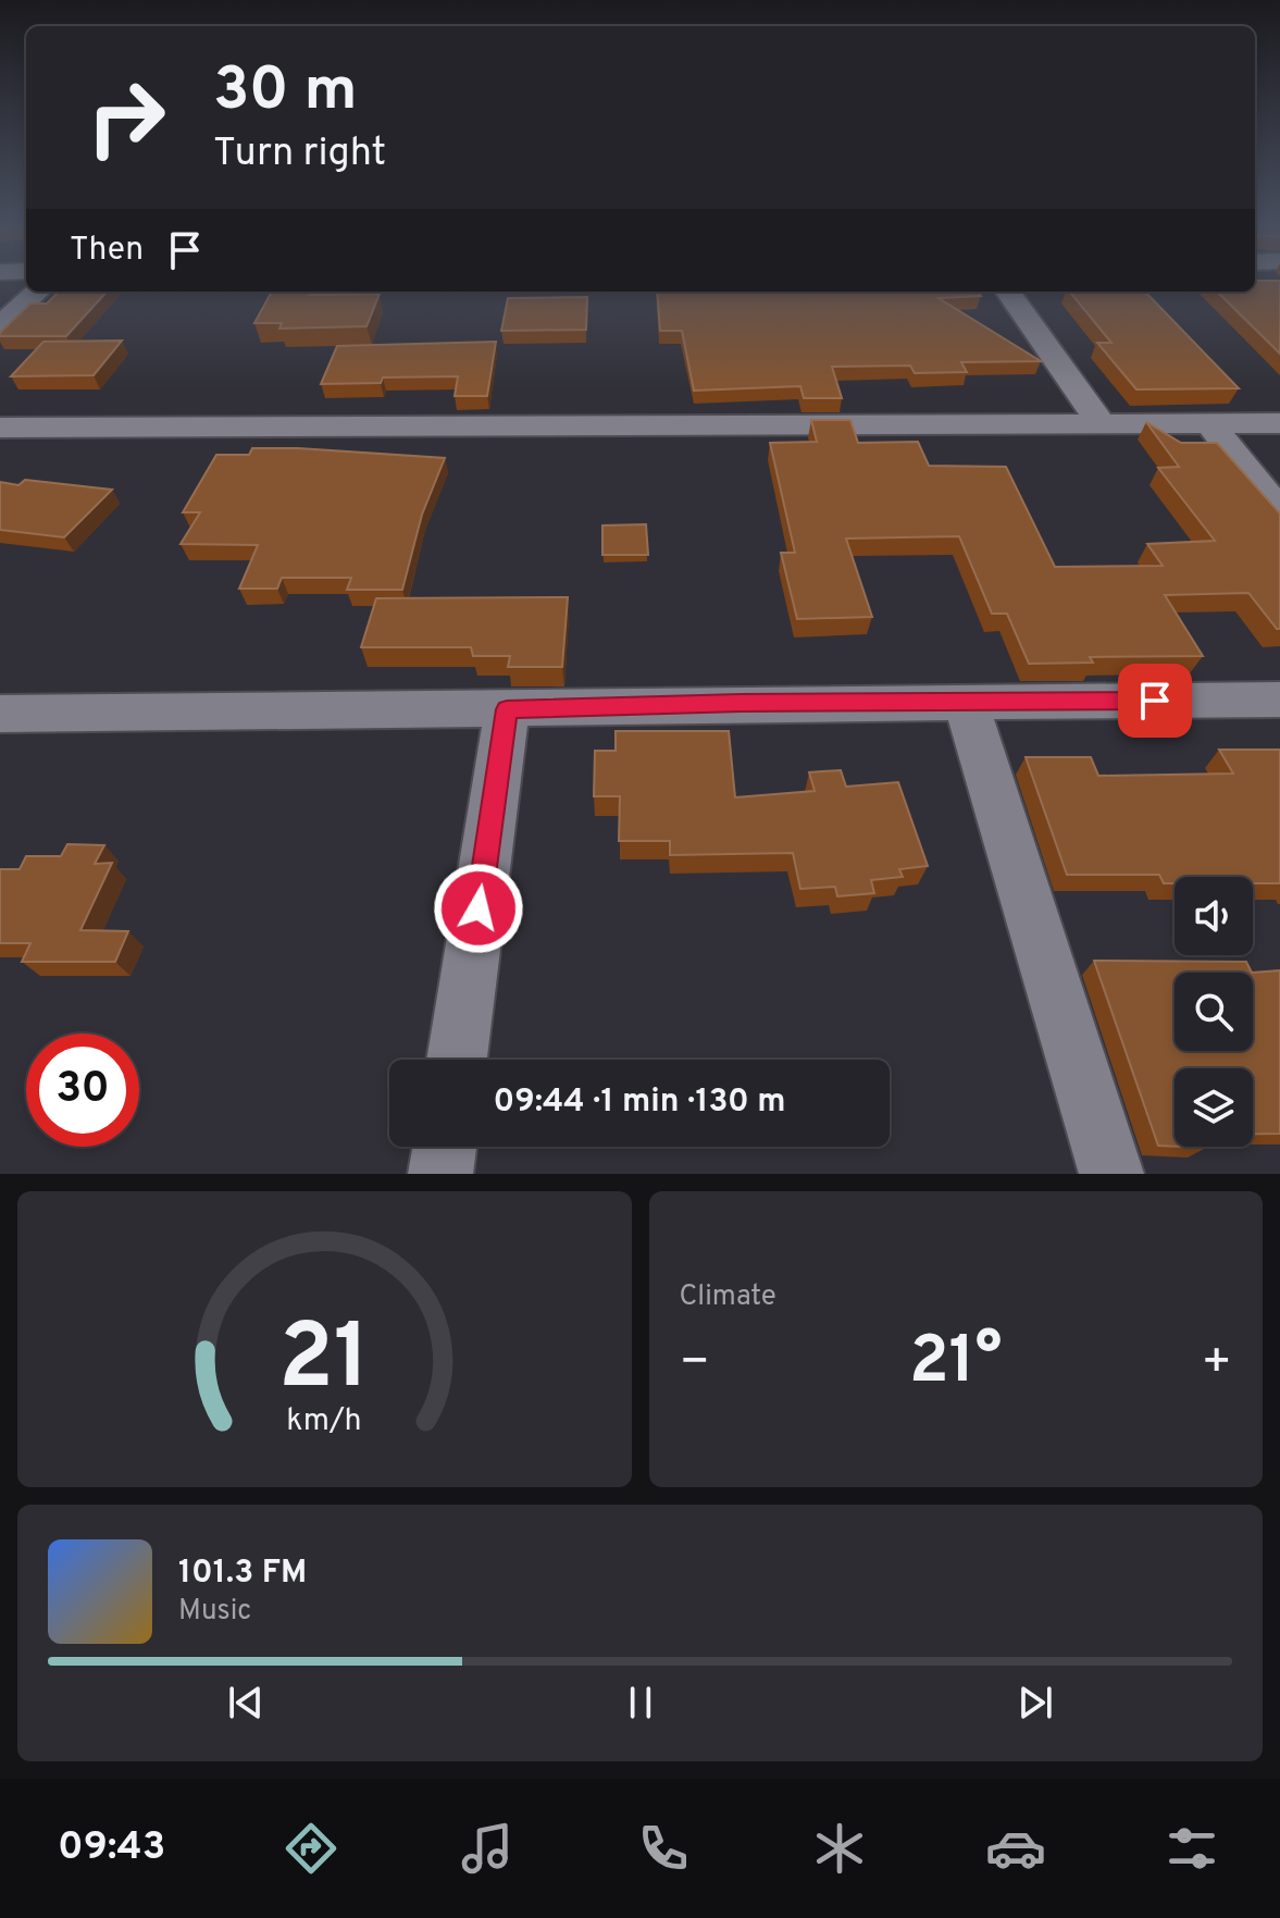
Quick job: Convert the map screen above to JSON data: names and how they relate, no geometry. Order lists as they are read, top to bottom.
{
  "page": {
    "turn": ["30 m", "Turn right"],
    "then": "Then",
    "limit": "30",
    "trip": "09:44 · 1 min · 130 m",
    "tile": "Climate",
    "heat": ["−", "21°", "+"],
    "song": ["101.3 FM", "Music"],
    "tabs": "09:43",
    "gauge": ["21", "km/h"]
  }
}
